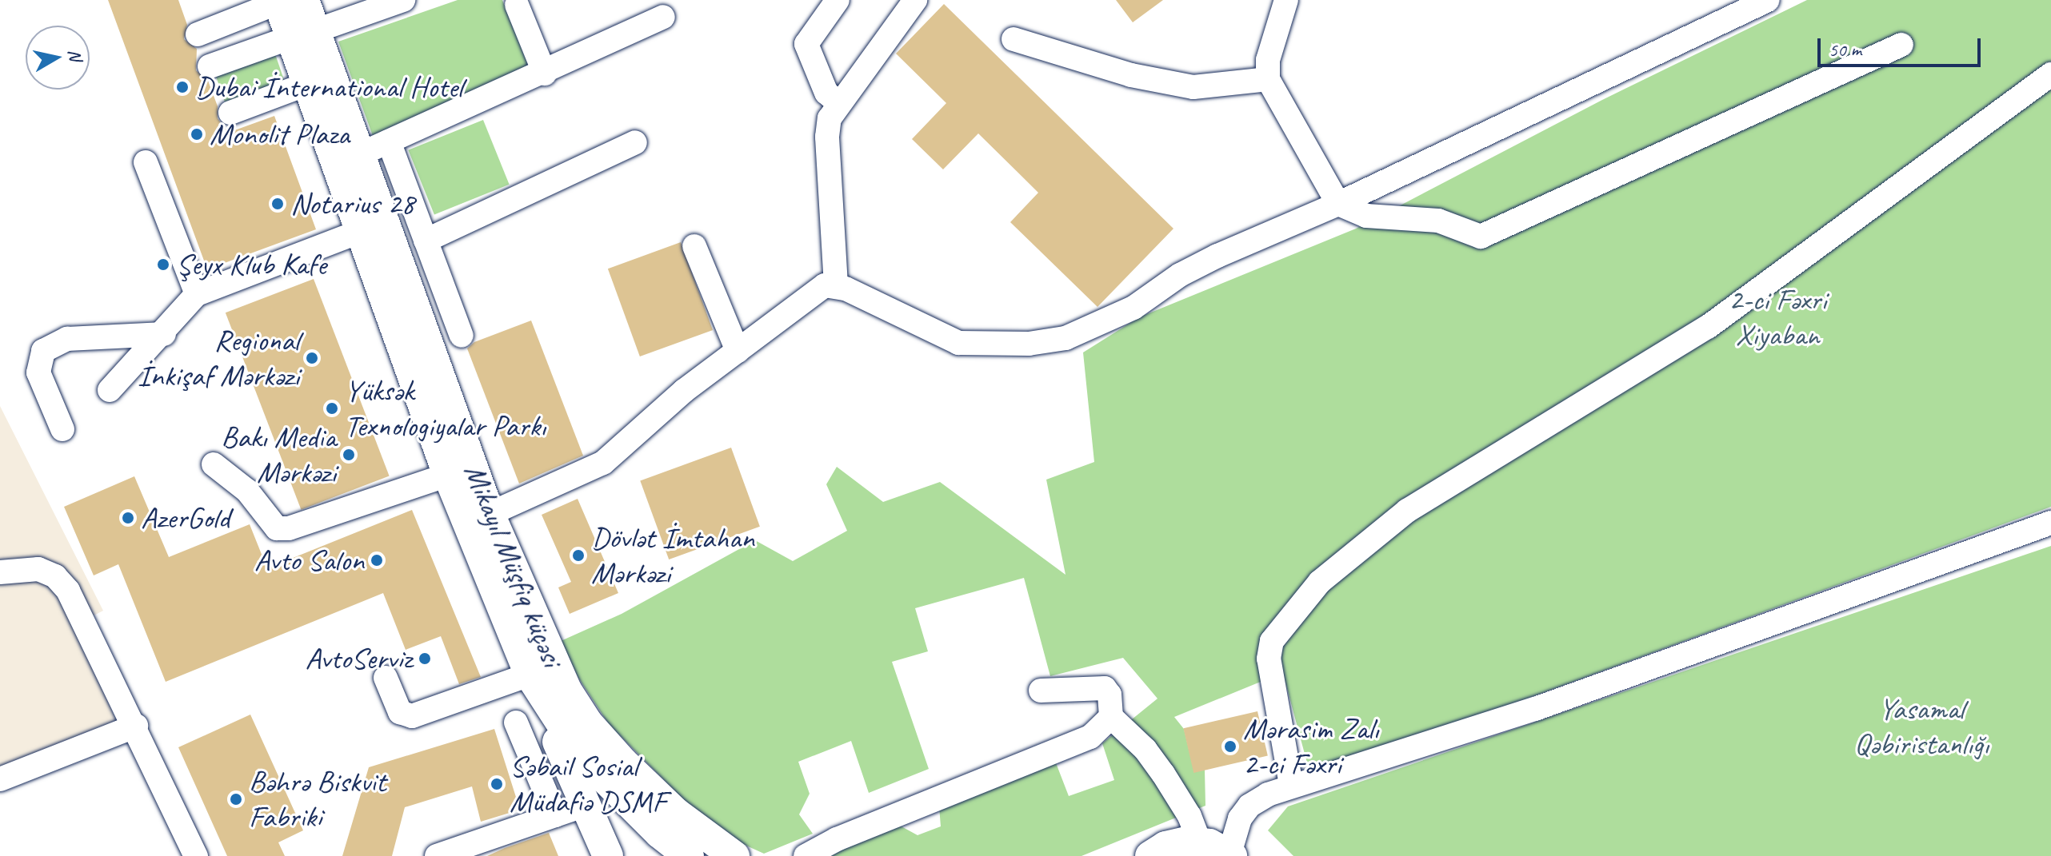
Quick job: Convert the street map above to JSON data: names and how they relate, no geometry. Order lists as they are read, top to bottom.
{
  "streets": {
    "main road": ["Mikayıl Müşfiq küçəsi"]
  },
  "parks": ["2-ci Fəxri Xiyaban", "Yasamal Qəbiristanlığı"],
  "places": [
    "Dubai İnternational Hotel",
    "Monolit Plaza",
    "Notarius 28",
    "Şeyx Klub Kafe",
    "Regional İnkişaf Mərkəzi",
    "Yüksək Texnologiyalar Parkı",
    "Bakı Media Mərkəzi",
    "AzerGold",
    "Dövlət İmtahan Mərkəzi",
    "Avto Salon",
    "AvtoServiz",
    "Mərasim Zalı 2-ci Fəxri",
    "Səbail Sosial Müdafiə DSMF",
    "Bəhrə Biskvit Fabriki"
  ],
  "scale_bar": "50 m",
  "north": "right"
}
